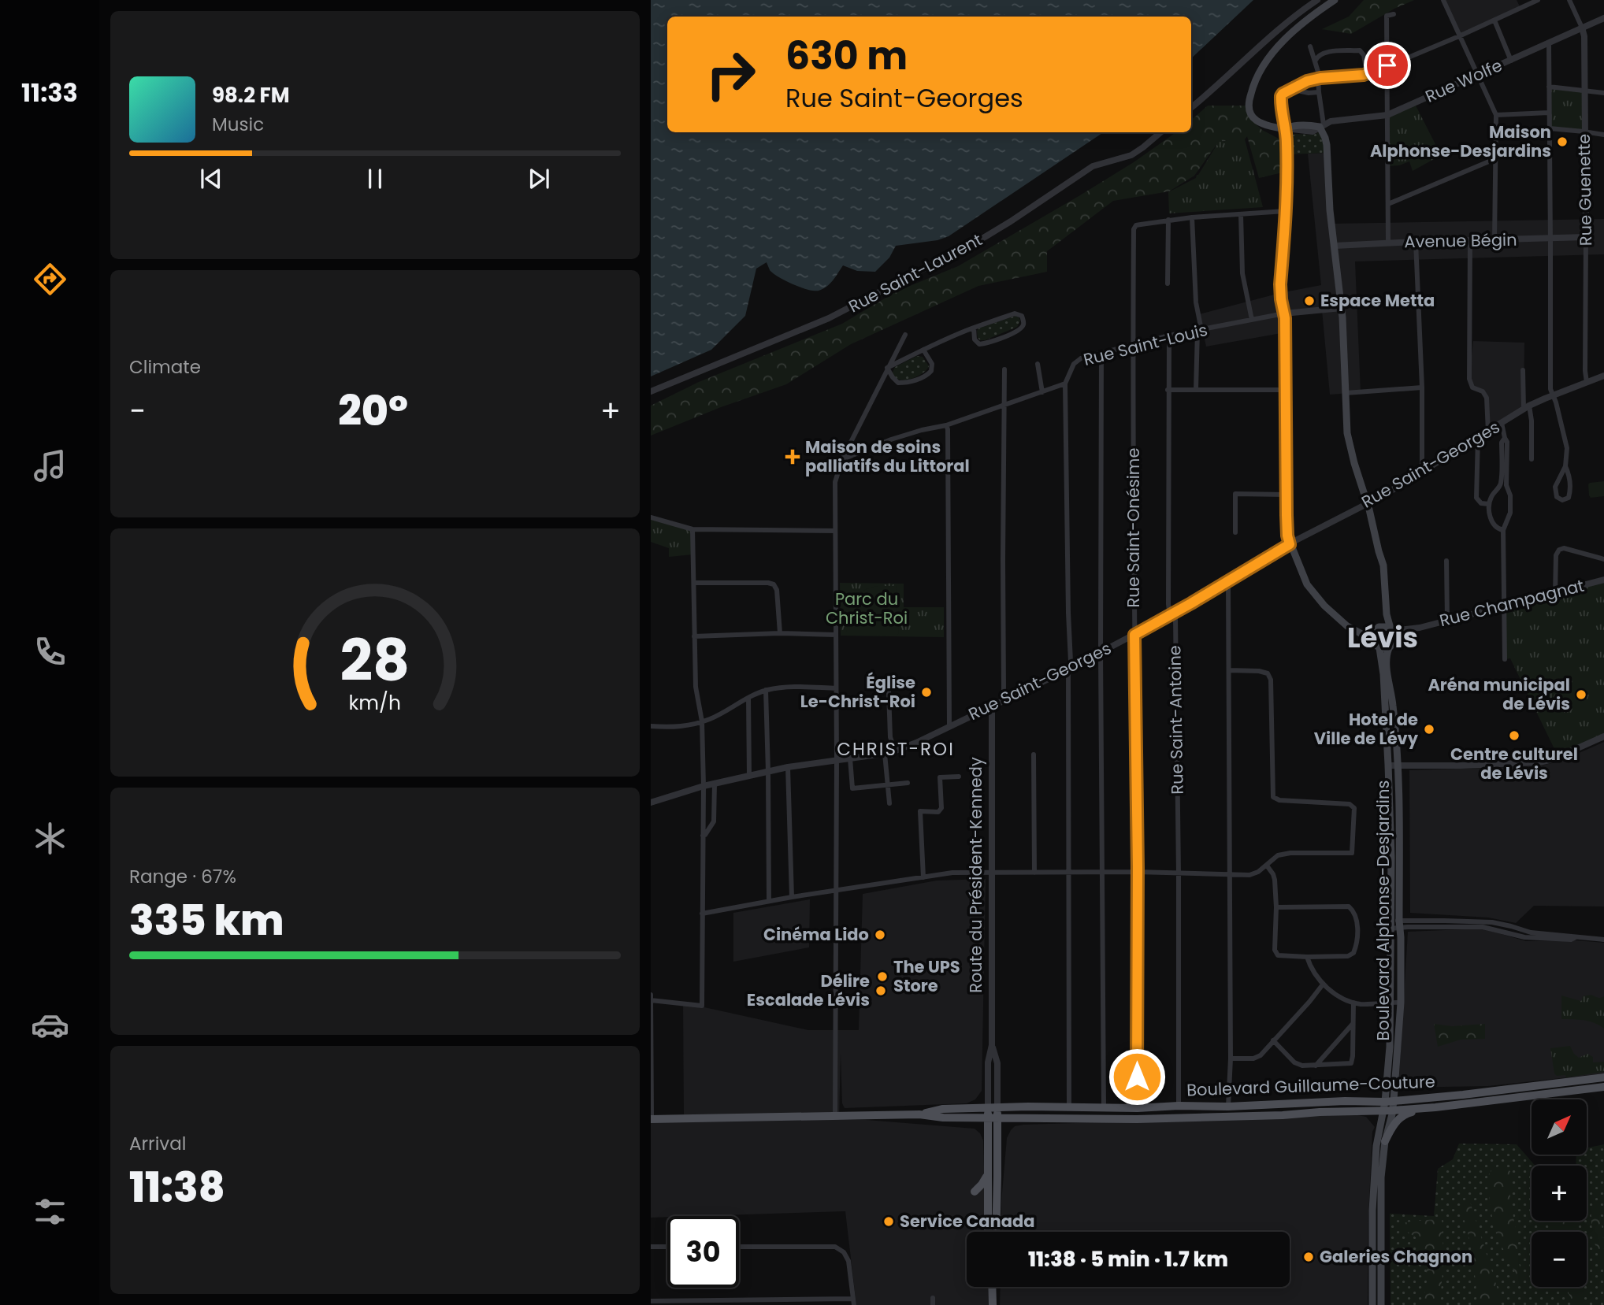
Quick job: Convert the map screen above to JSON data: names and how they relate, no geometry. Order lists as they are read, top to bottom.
{
  "streets": {
    "main road": ["Route du Président-Kennedy", "Boulevard Alphonse-Desjardins", "Boulevard Guillaume-Couture"],
    "street": [
      "Rue Wolfe",
      "Rue Guenette",
      "Avenue Bégin",
      "Rue Saint-Laurent",
      "Rue Saint-Louis",
      "Rue Saint-Georges",
      "Rue Saint-Onésime",
      "Rue Champagnat",
      "Rue Saint-Antoine"
    ]
  },
  "crossings": [
    ["Rue Wolfe", "Rue Guenette"],
    ["Rue Guenette", "Avenue Bégin"],
    ["Rue Guenette", "Rue Saint-Georges"],
    ["Rue Saint-Louis", "Rue Saint-Onésime"],
    ["Rue Saint-Louis", "Rue Saint-Antoine"],
    ["Rue Saint-Georges", "Rue Saint-Onésime"],
    ["Rue Saint-Georges", "Rue Saint-Antoine"],
    ["Rue Saint-Georges", "Route du Président-Kennedy"],
    ["Rue Saint-Onésime", "Boulevard Guillaume-Couture"],
    ["Rue Champagnat", "Boulevard Alphonse-Desjardins"],
    ["Rue Saint-Antoine", "Boulevard Guillaume-Couture"],
    ["Route du Président-Kennedy", "Boulevard Guillaume-Couture"],
    ["Boulevard Alphonse-Desjardins", "Boulevard Guillaume-Couture"]
  ],
  "districts": ["Lévis", "CHRIST-ROI"],
  "parks": ["Parc du Christ-Roi"],
  "places": {
    "other": [
      "Maison Alphonse-Desjardins",
      "Espace Metta",
      "Église Le-Christ-Roi",
      "Aréna municipal de Lévis",
      "Hotel de Ville de Lévy",
      "Centre culturel de Lévis",
      "Cinéma Lido",
      "The UPS Store",
      "Délire Escalade Lévis",
      "Service Canada",
      "Galeries Chagnon"
    ],
    "health": ["Maison de soins palliatifs du Littoral"]
  },
  "north": "top right",
  "page": {
    "tabs": "11:33",
    "turn": ["630 m", "Rue Saint-Georges"],
    "song": ["98.2 FM", "Music"],
    "tile": [
      "Climate",
      ["Range · 67%", "335 km"],
      ["Arrival", "11:38"]
    ],
    "heat": ["−", "20°", "+"],
    "map_buttons": ["+", "−"],
    "limit": "30",
    "trip": "11:38 · 5 min · 1.7 km",
    "gauge": ["28", "km/h"]
  }
}
